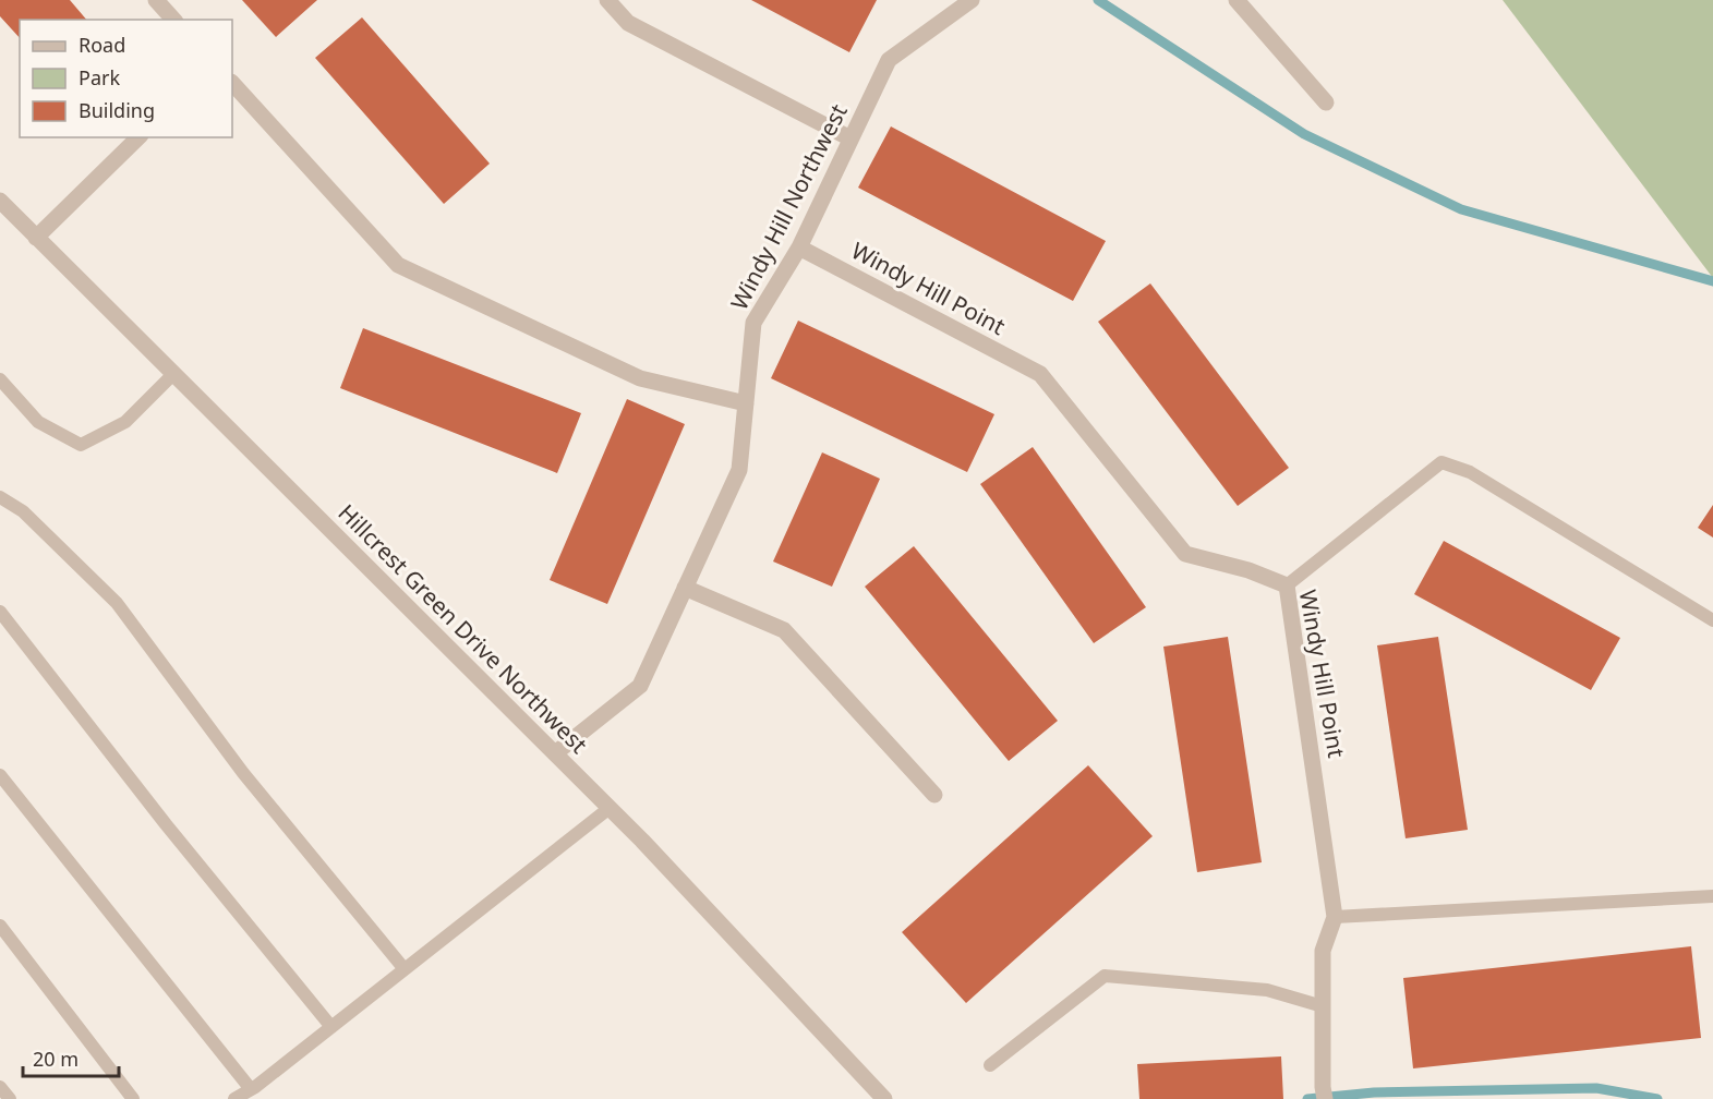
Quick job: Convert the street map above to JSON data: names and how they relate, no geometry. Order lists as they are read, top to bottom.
{
  "streets": {
    "street": ["Windy Hill Northwest", "Windy Hill Point", "Hillcrest Green Drive Northwest"]
  },
  "crossings": [
    ["Windy Hill Northwest", "Windy Hill Point"],
    ["Windy Hill Northwest", "Hillcrest Green Drive Northwest"]
  ],
  "legend": ["Road", "Park", "Building"],
  "scale_bar": "20 m"
}
